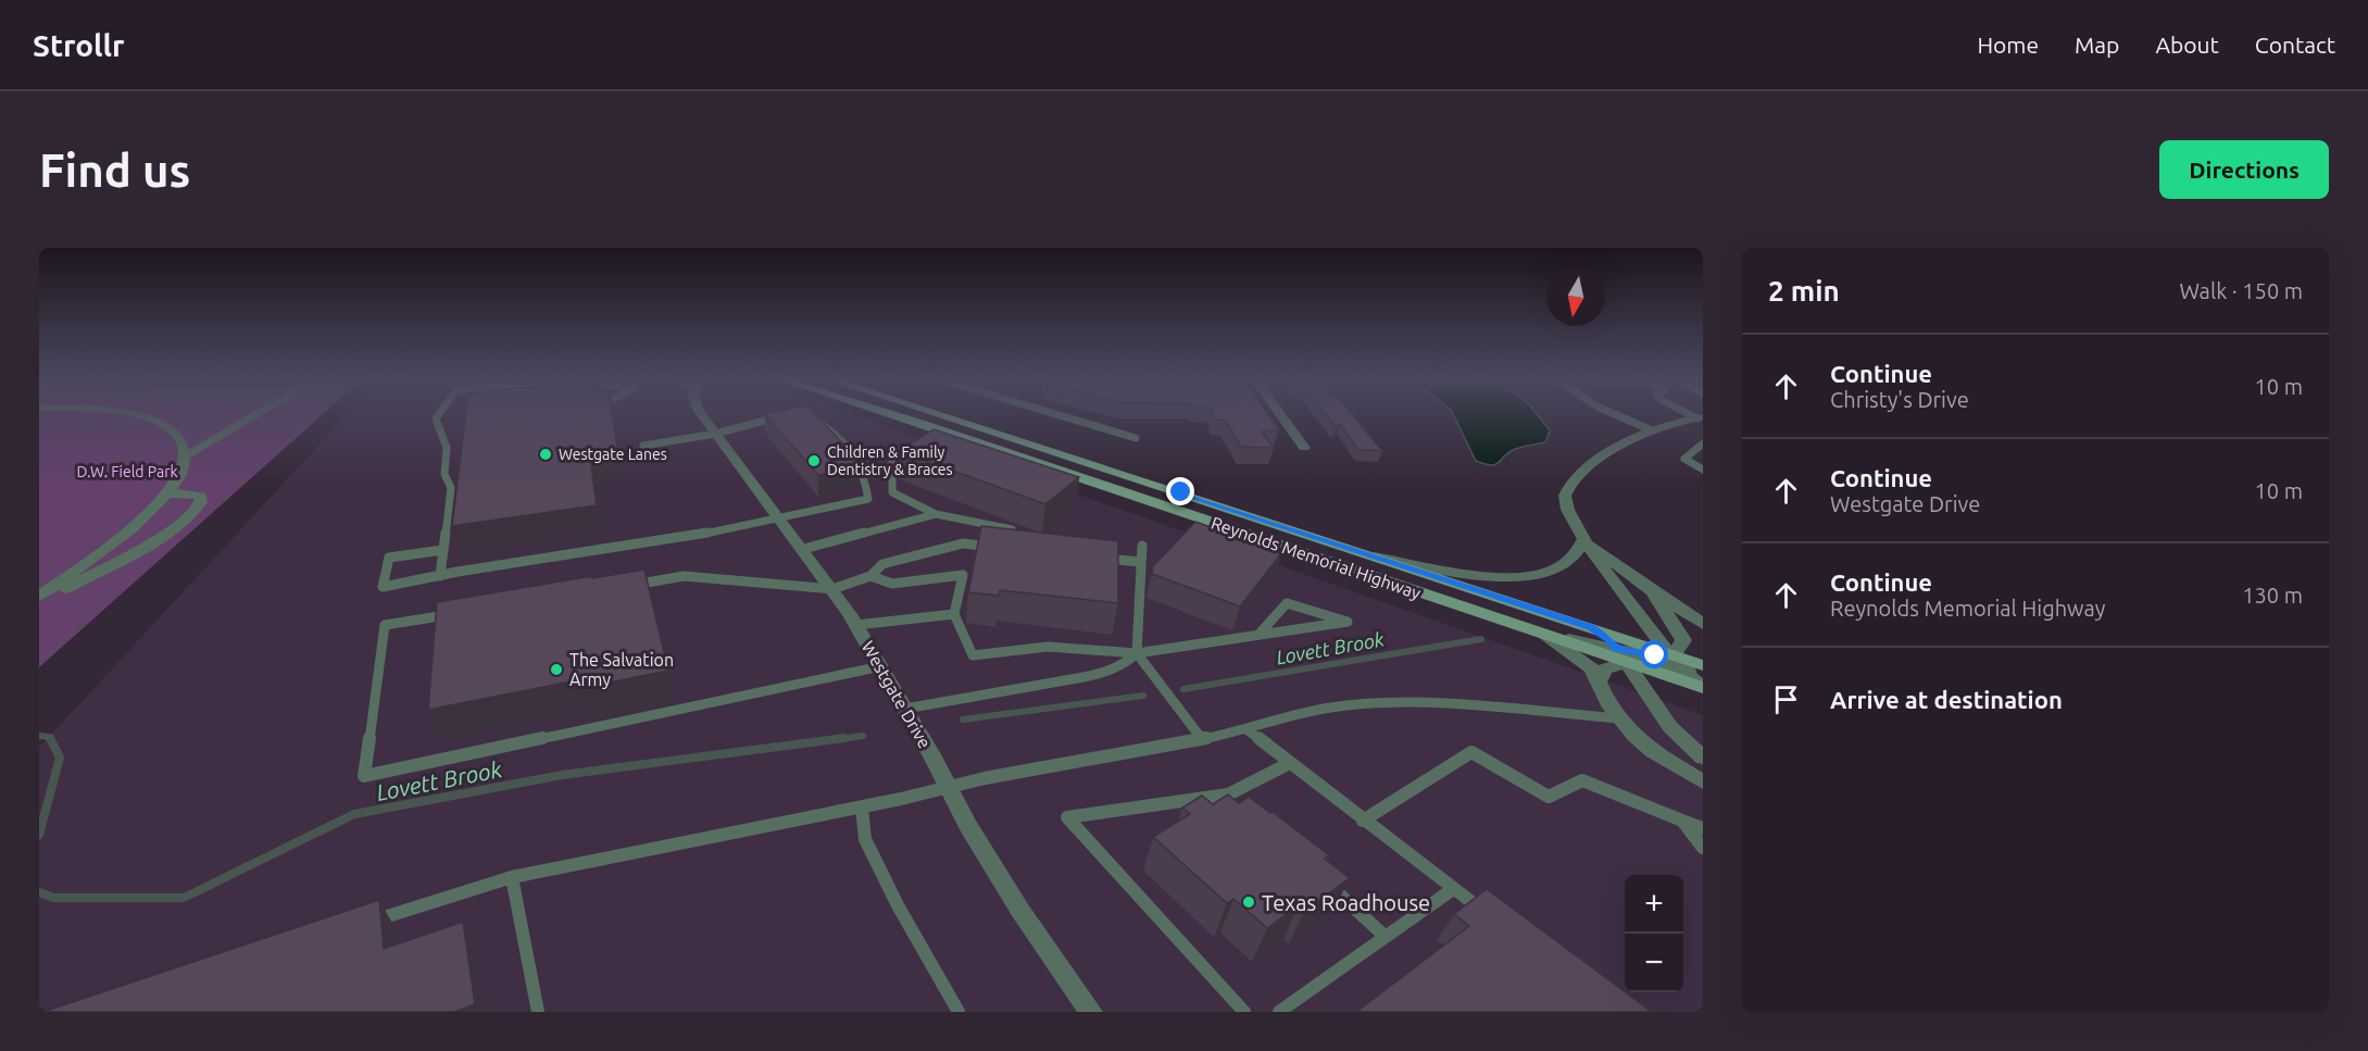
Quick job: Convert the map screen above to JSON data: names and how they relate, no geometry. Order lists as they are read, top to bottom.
{
  "streets": {
    "main road": ["Reynolds Memorial Highway"],
    "street": ["Westgate Drive"]
  },
  "water": ["Lovett Brook"],
  "parks": ["D.W. Field Park"],
  "places": [
    "Westgate Lanes",
    "Children & Family Dentistry & Braces",
    "The Salvation Army",
    "Texas Roadhouse"
  ],
  "north": "bottom",
  "page": {
    "header": "Strollr",
    "nav": [
      "Home",
      "Map",
      "About",
      "Contact"
    ],
    "buttons": "Directions",
    "title": "Find us",
    "heading": ["2 min", "Walk · 150 m"],
    "list": [
      ["Continue", "Christy's Drive", "10 m"],
      ["Continue", "Westgate Drive", "10 m"],
      ["Continue", "Reynolds Memorial Highway", "130 m"],
      "Arrive at destination"
    ],
    "map_buttons": ["+", "−"]
  }
}
